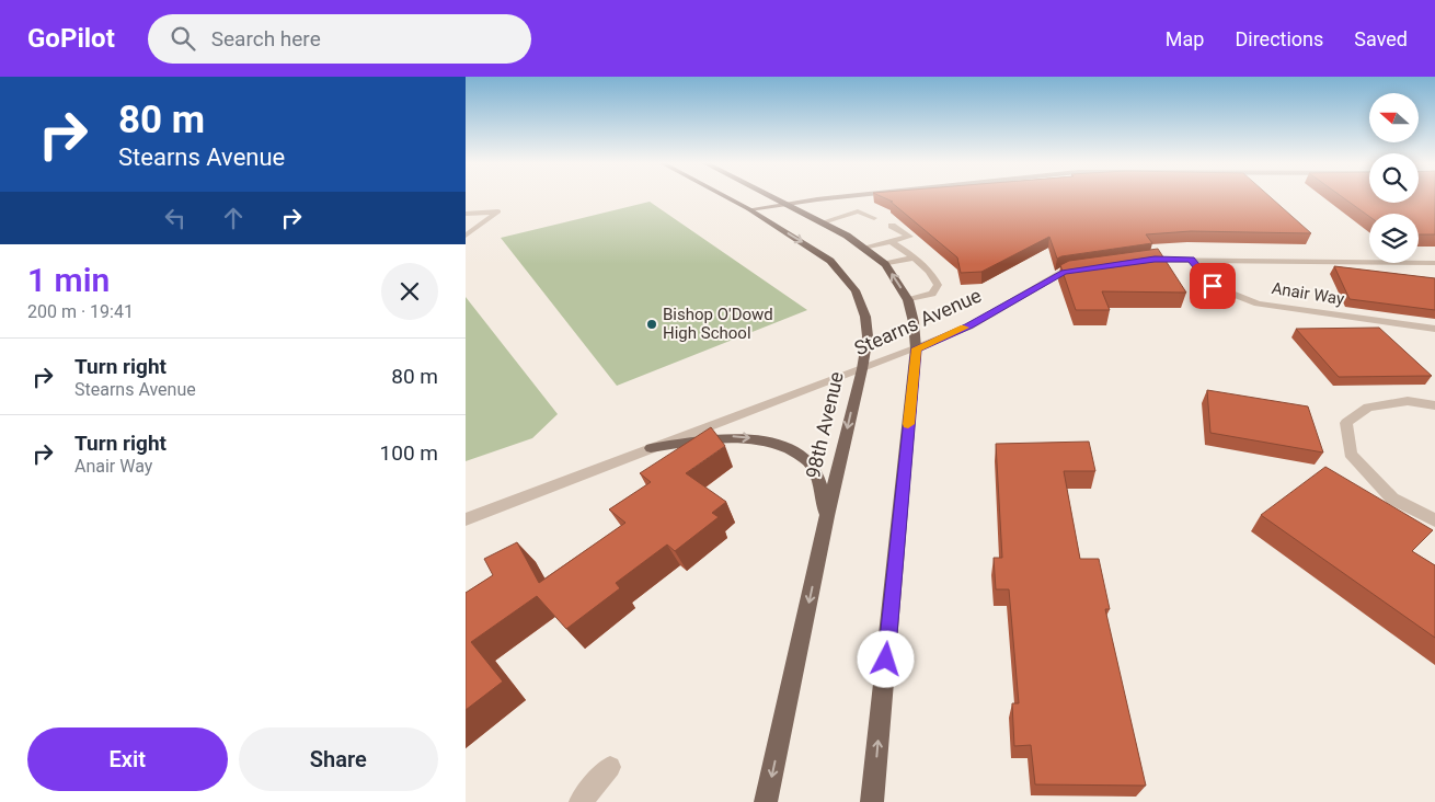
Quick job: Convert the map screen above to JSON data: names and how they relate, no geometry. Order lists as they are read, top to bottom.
{
  "streets": {
    "main road": ["98th Avenue"],
    "street": ["Anair Way", "Stearns Avenue"]
  },
  "crossings": [
    ["Stearns Avenue", "98th Avenue"]
  ],
  "places": ["Bishop O'Dowd High School"],
  "north": "left",
  "page": {
    "header": "GoPilot",
    "search": "Search here",
    "nav": ["Map", "Directions", "Saved"],
    "turn": ["80 m", "Stearns Avenue"],
    "heading": ["1 min", "200 m · 19:41"],
    "list": [
      {
        "name": "Turn right",
        "note": "Stearns Avenue",
        "value": "80 m"
      },
      {
        "name": "Turn right",
        "note": "Anair Way",
        "value": "100 m"
      }
    ],
    "buttons": ["Exit", "Share"]
  }
}
